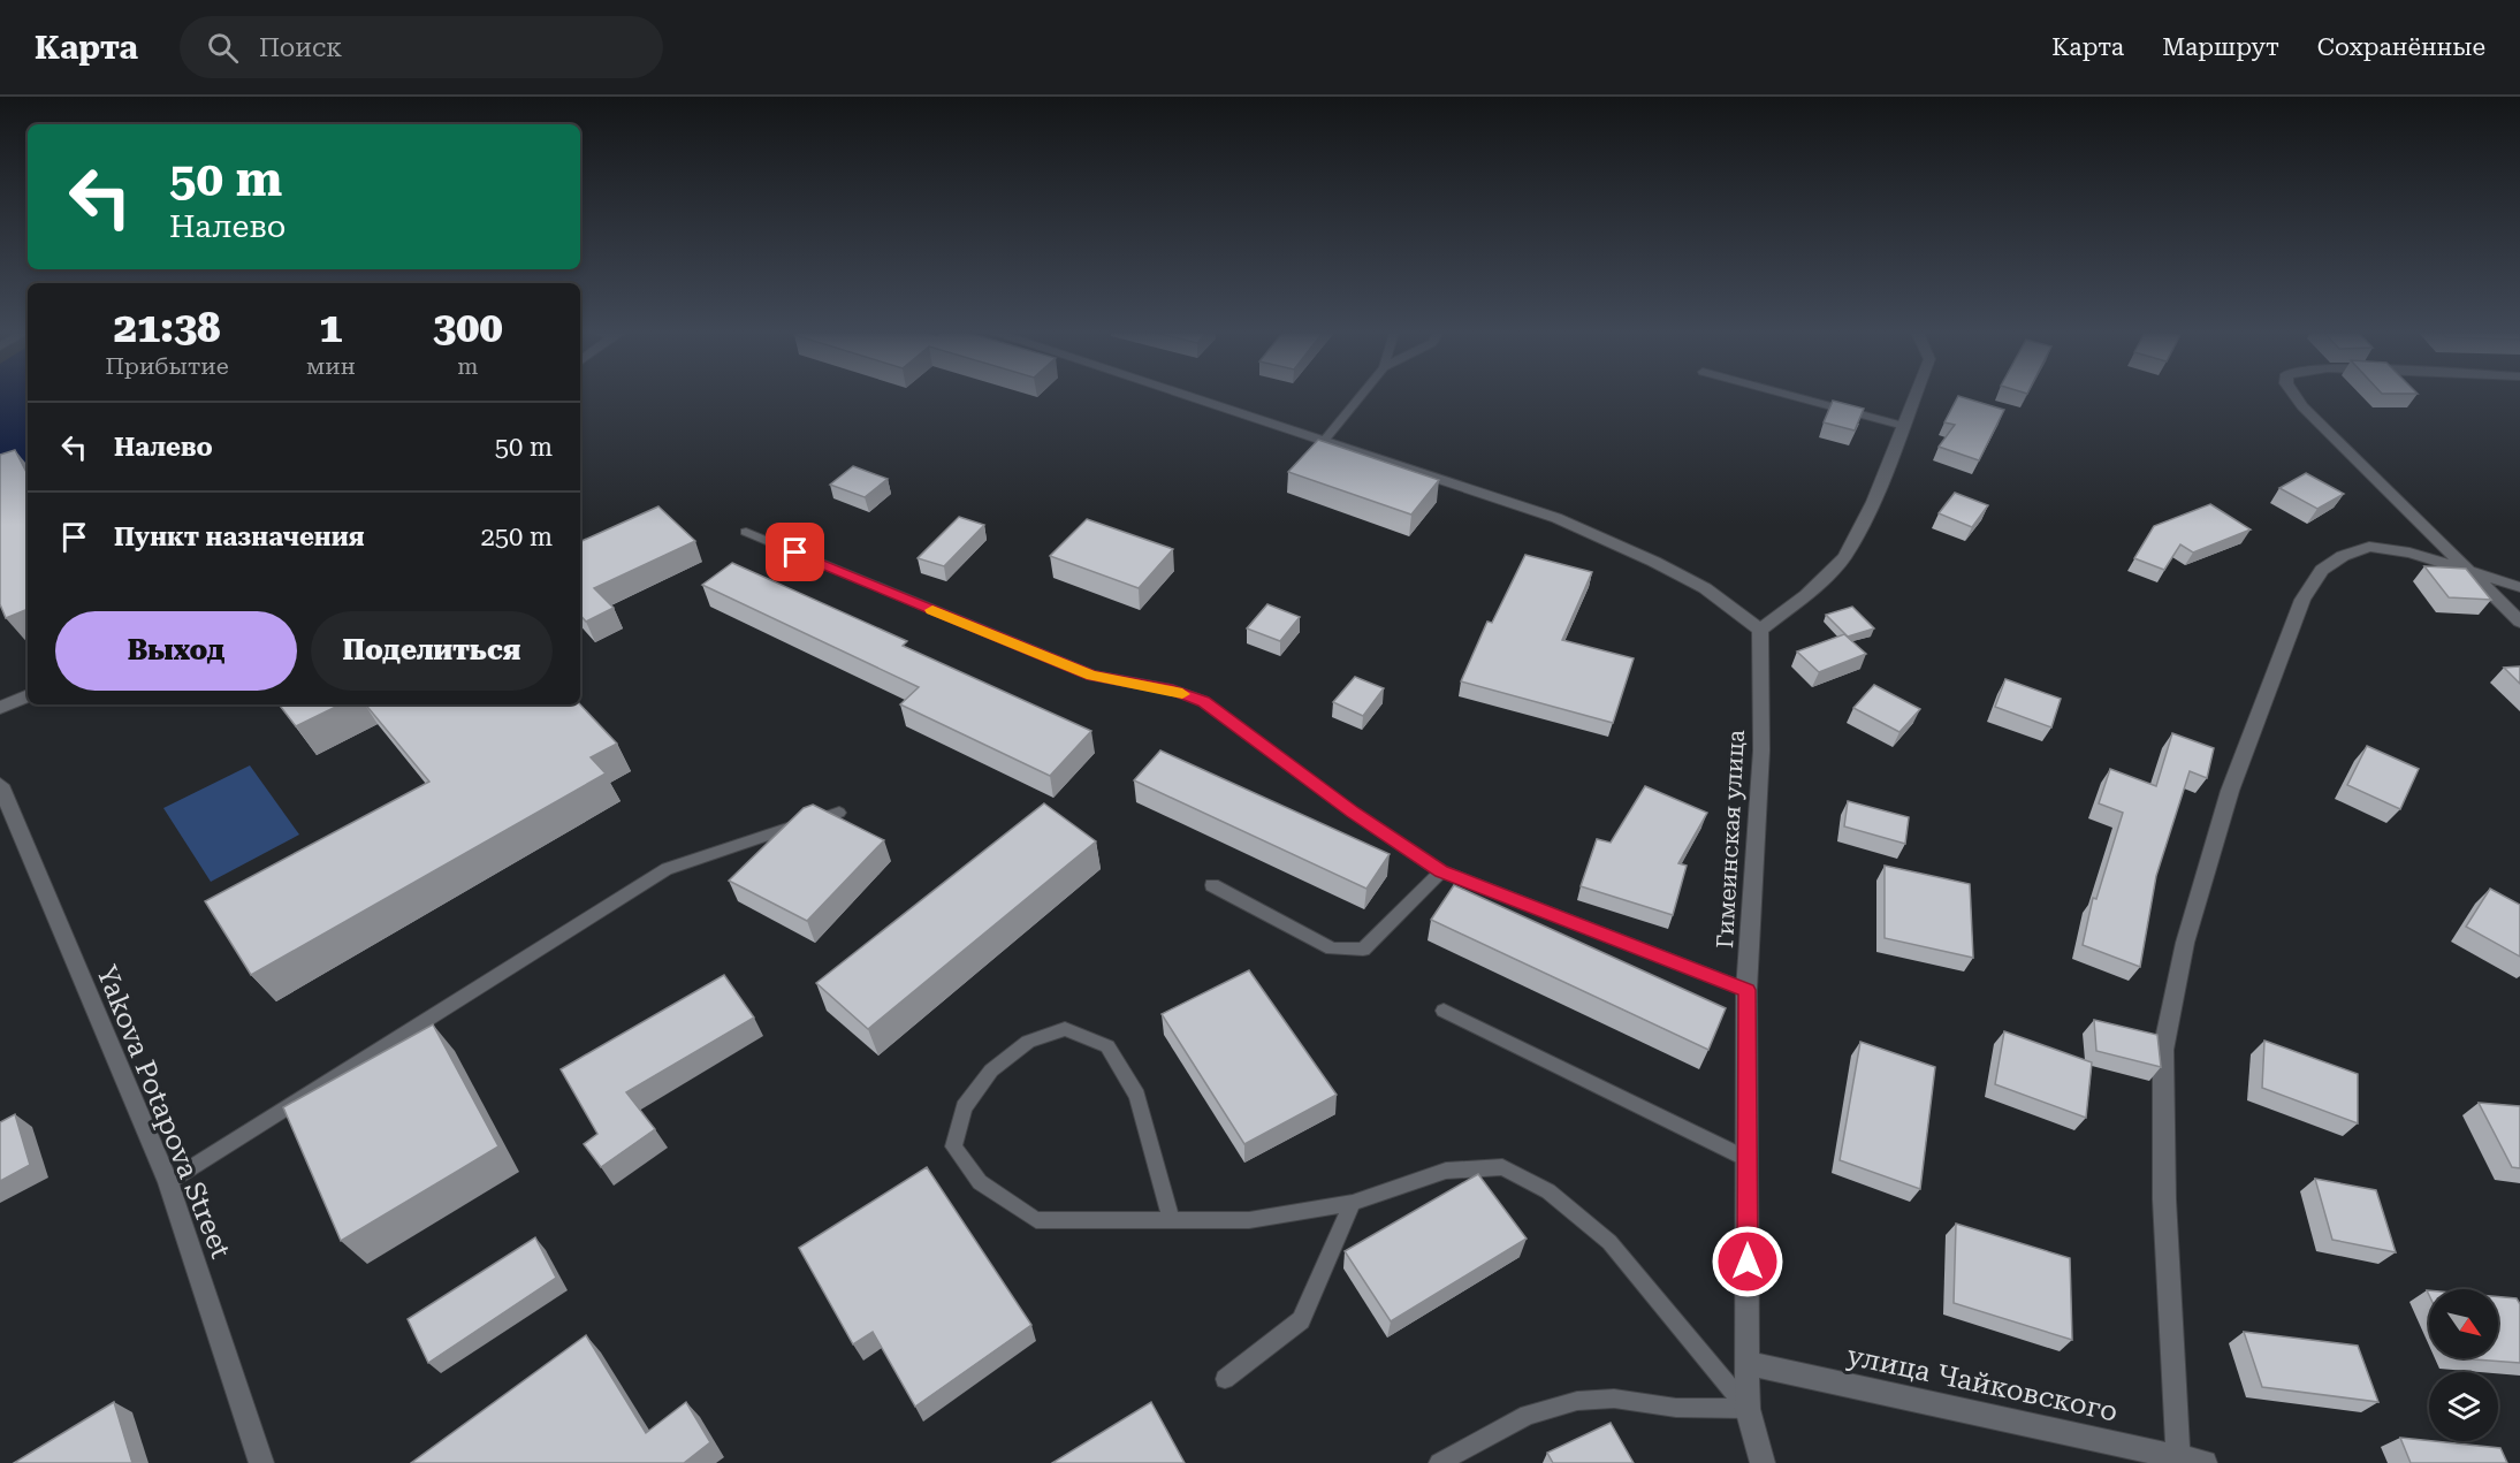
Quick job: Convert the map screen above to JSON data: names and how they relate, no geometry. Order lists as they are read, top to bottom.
{
  "streets": {
    "street": ["Гимеинская улица", "Yakova Potapova Street", "улица Чайковского"]
  },
  "crossings": [
    ["Гимеинская улица", "улица Чайковского"]
  ],
  "north": "bottom right",
  "page": {
    "header": "Карта",
    "search": "Поиск",
    "nav": ["Карта", "Маршрут", "Сохранённые"],
    "turn": ["50 m", "Налево"],
    "eta": [
      "21:38",
      "Прибытие",
      "1",
      "мин",
      "300",
      "m"
    ],
    "list": [
      {
        "name": "Налево",
        "value": "50 m"
      },
      {
        "name": "Пункт назначения",
        "value": "250 m"
      }
    ],
    "buttons": ["Выход", "Поделиться"]
  }
}
